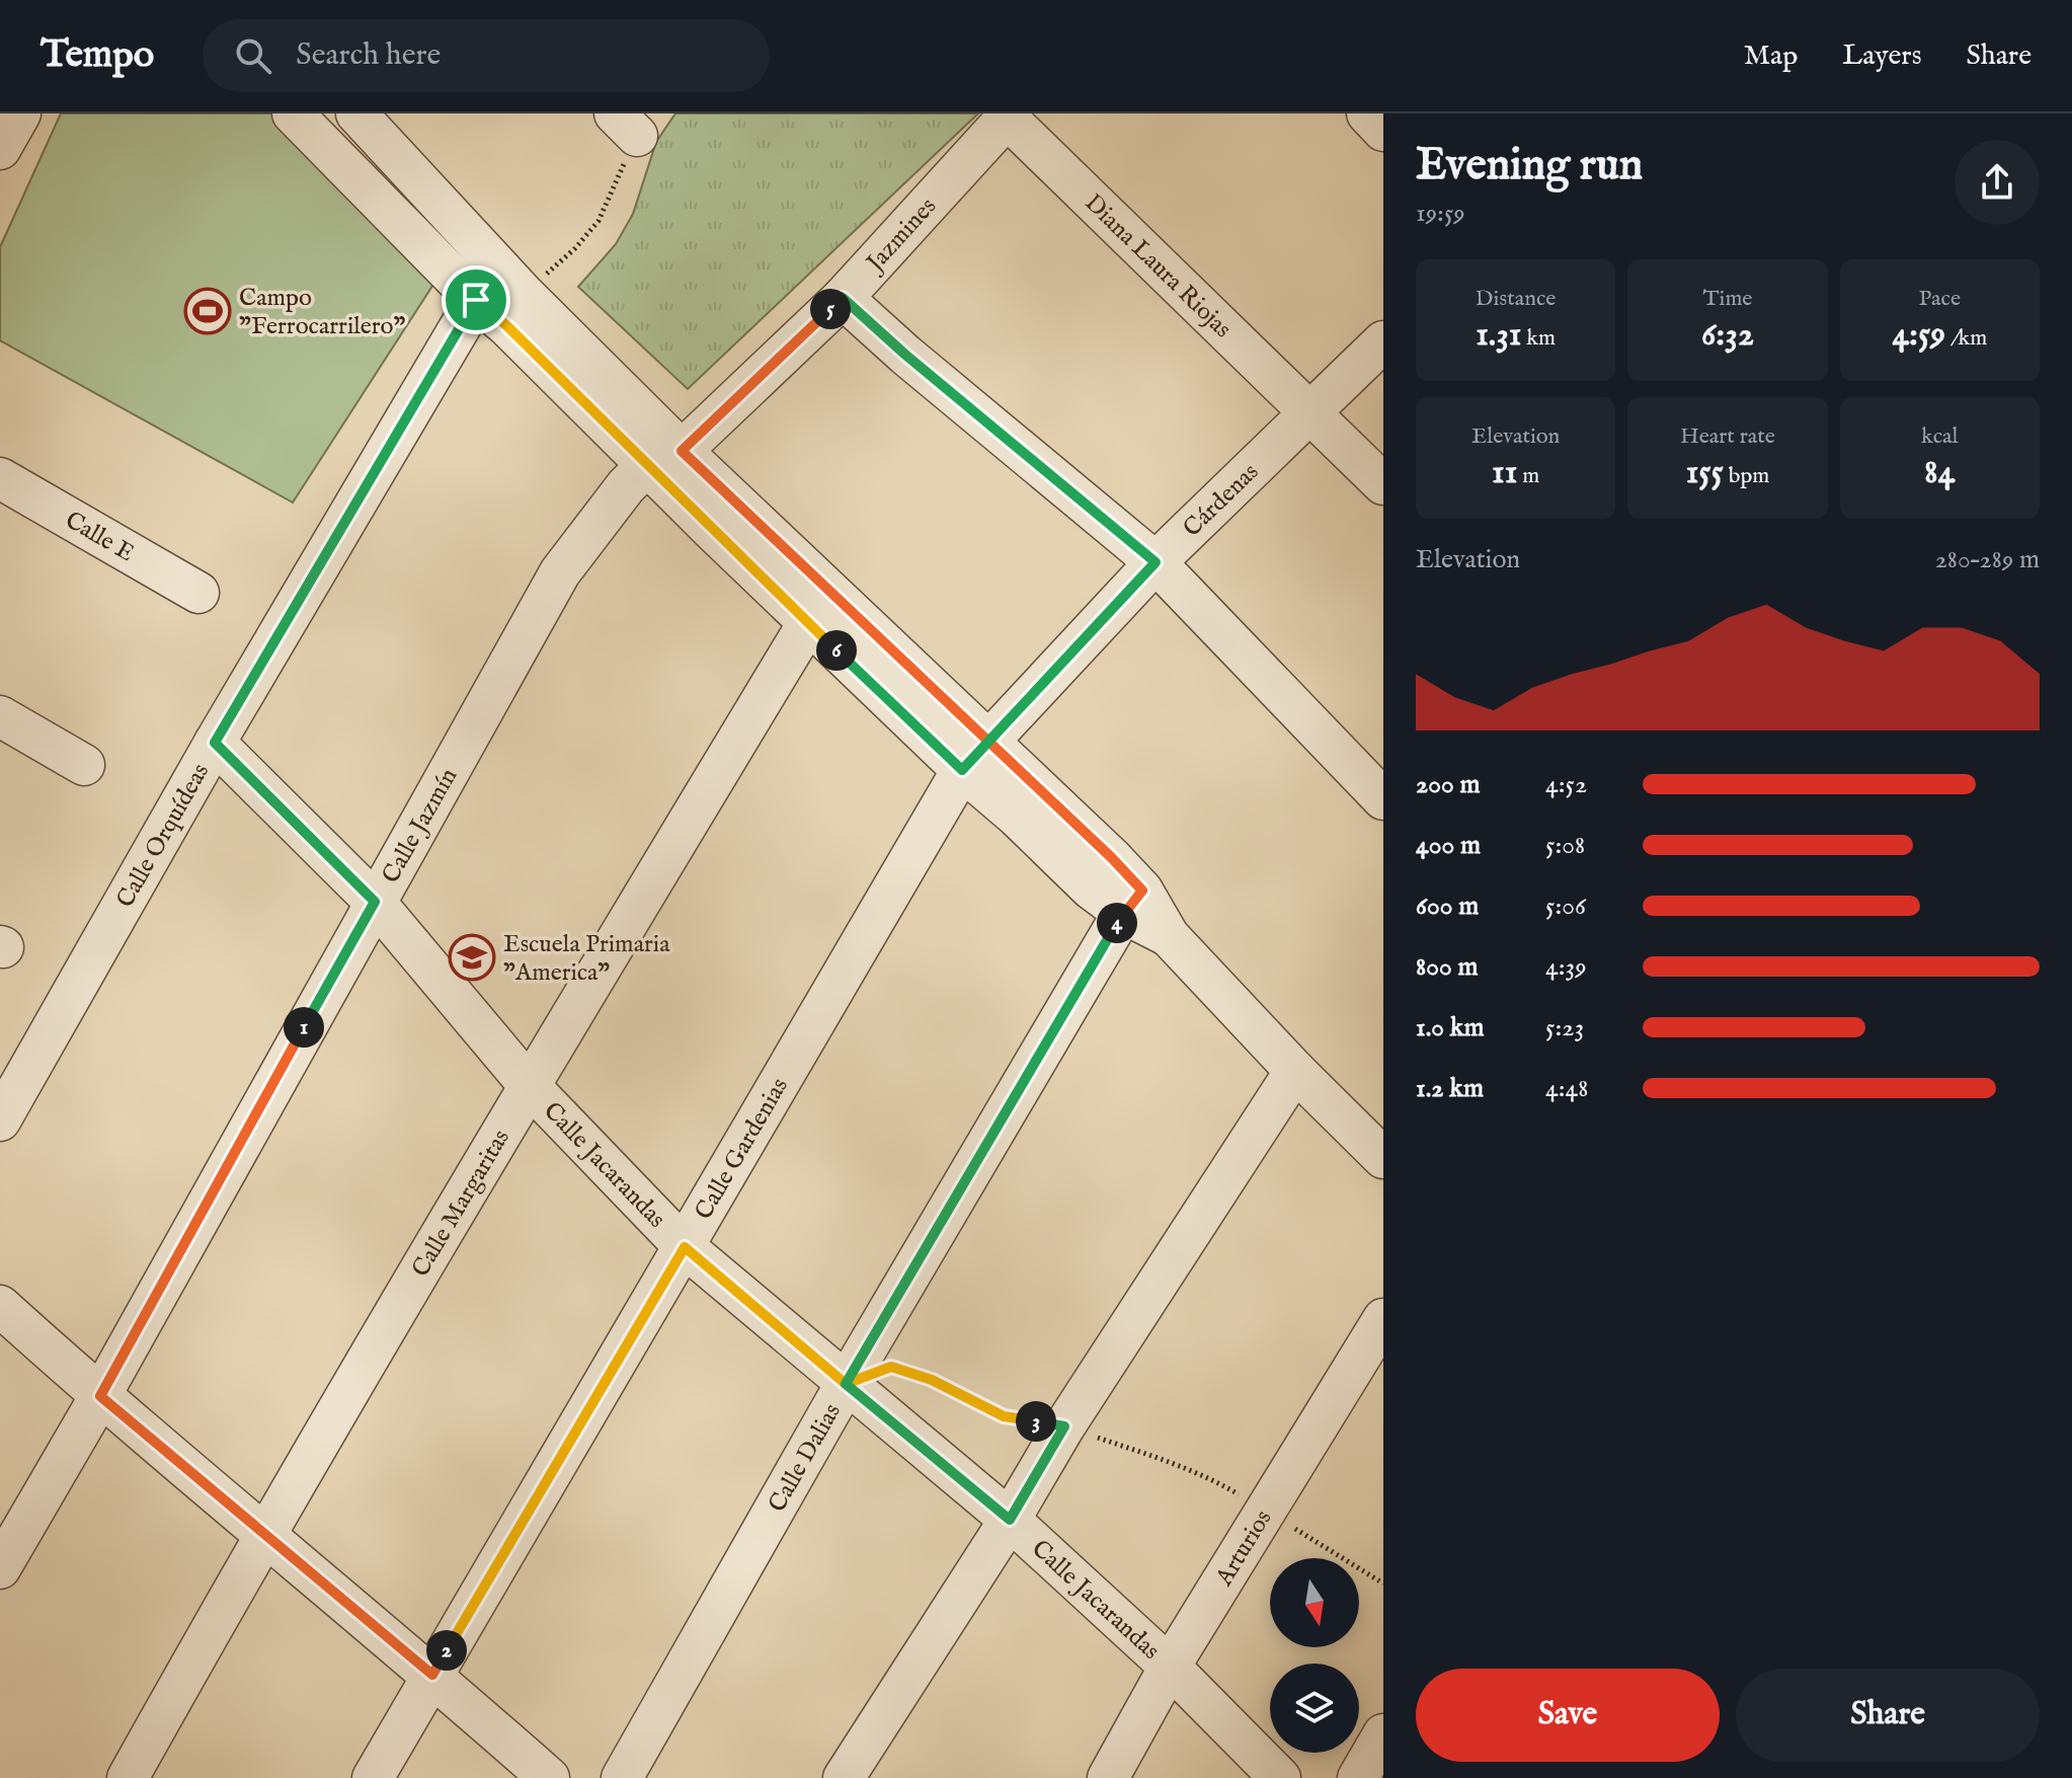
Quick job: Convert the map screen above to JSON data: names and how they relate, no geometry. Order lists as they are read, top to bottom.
{
  "streets": {
    "street": [
      "Jazmines",
      "Diana Laura Riojas",
      "Cárdenas",
      "Calle E",
      "Calle Jazmín",
      "Calle Orquídeas",
      "Calle Gardenias",
      "Calle Jacarandas",
      "Calle Margaritas",
      "Calle Dalias",
      "Arturios"
    ]
  },
  "crossings": [
    ["Jazmines", "Diana Laura Riojas"],
    ["Jazmines", "Calle Jazmín"],
    ["Diana Laura Riojas", "Cárdenas"],
    ["Cárdenas", "Calle Gardenias"],
    ["Calle Jazmín", "Calle Jacarandas"],
    ["Calle Orquídeas", "Calle Jacarandas"],
    ["Calle Gardenias", "Calle Jacarandas"],
    ["Calle Jacarandas", "Calle Margaritas"],
    ["Calle Jacarandas", "Calle Dalias"],
    ["Calle Jacarandas", "Arturios"]
  ],
  "places": {
    "sports": ["Campo \"Ferrocarrilero\""],
    "school or university": ["Escuela Primaria \"America\""]
  },
  "north": "bottom",
  "page": {
    "header": "Tempo",
    "search": "Search here",
    "nav": ["Map", "Layers", "Share"],
    "heading": ["Evening run", "19:59"],
    "stats": [
      ["Distance", "1.31 km"],
      ["Time", "6:32"],
      ["Pace", "4:59 /km"],
      ["Elevation", "11 m"],
      ["Heart rate", "155 bpm"],
      ["kcal", "84"]
    ],
    "pins": [
      "5",
      "6",
      "4",
      "1",
      "3",
      "2"
    ],
    "chart": ["Elevation", "280–289 m"],
    "list": [
      {
        "name": "200 m",
        "note": "4:52"
      },
      {
        "name": "400 m",
        "note": "5:08"
      },
      {
        "name": "600 m",
        "note": "5:06"
      },
      {
        "name": "800 m",
        "note": "4:39"
      },
      {
        "name": "1.0 km",
        "note": "5:23"
      },
      {
        "name": "1.2 km",
        "note": "4:48"
      }
    ],
    "buttons": ["Save", "Share"]
  }
}
